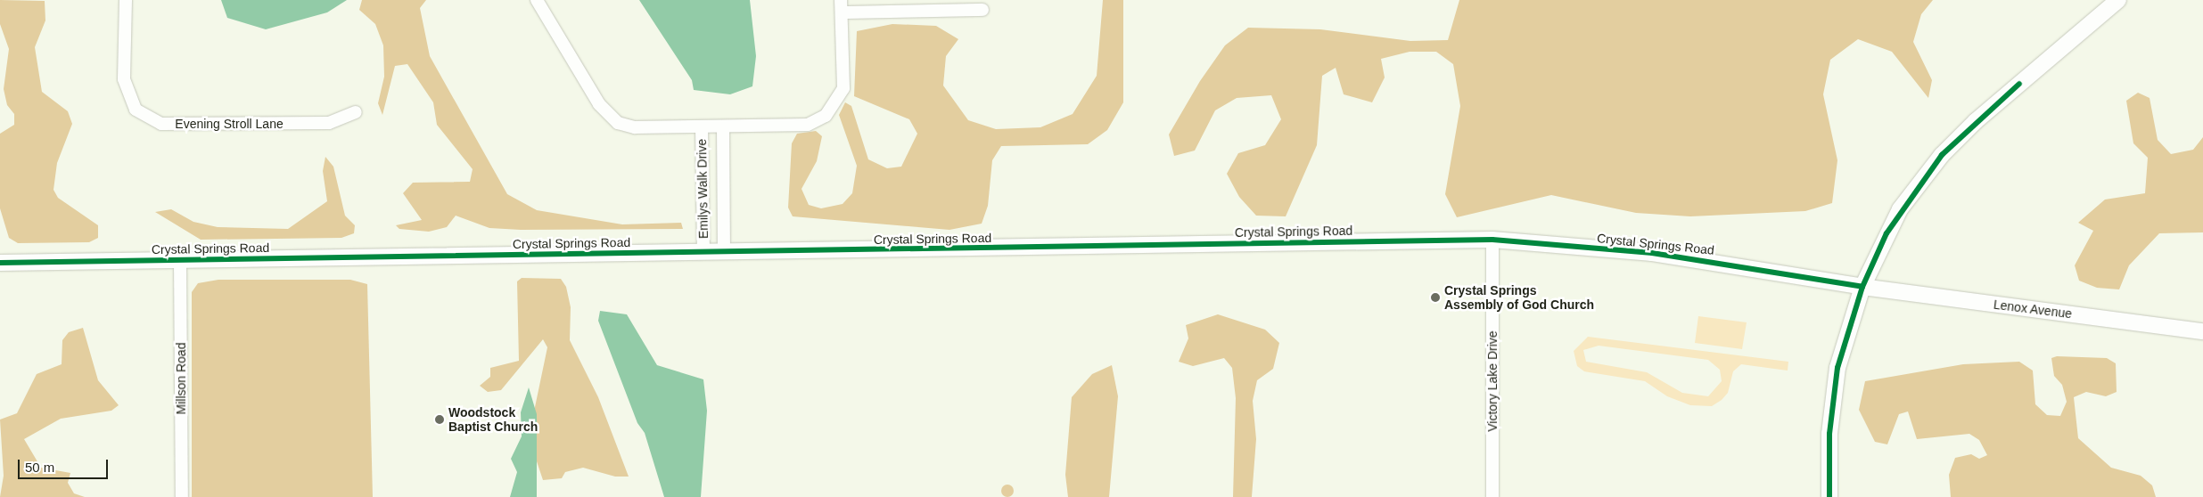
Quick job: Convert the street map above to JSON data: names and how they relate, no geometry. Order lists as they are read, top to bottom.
{
  "streets": {
    "street": [
      "Evening Stroll Lane",
      "Emilys Walk Drive",
      "Crystal Springs Road",
      "Lenox Avenue",
      "Millson Road",
      "Victory Lake Drive"
    ]
  },
  "crossings": [
    ["Emilys Walk Drive", "Crystal Springs Road"],
    ["Crystal Springs Road", "Lenox Avenue"],
    ["Crystal Springs Road", "Millson Road"],
    ["Crystal Springs Road", "Victory Lake Drive"]
  ],
  "places": ["Crystal Springs Assembly of God Church", "Woodstock Baptist Church"],
  "scale_bar": "50 m"
}
